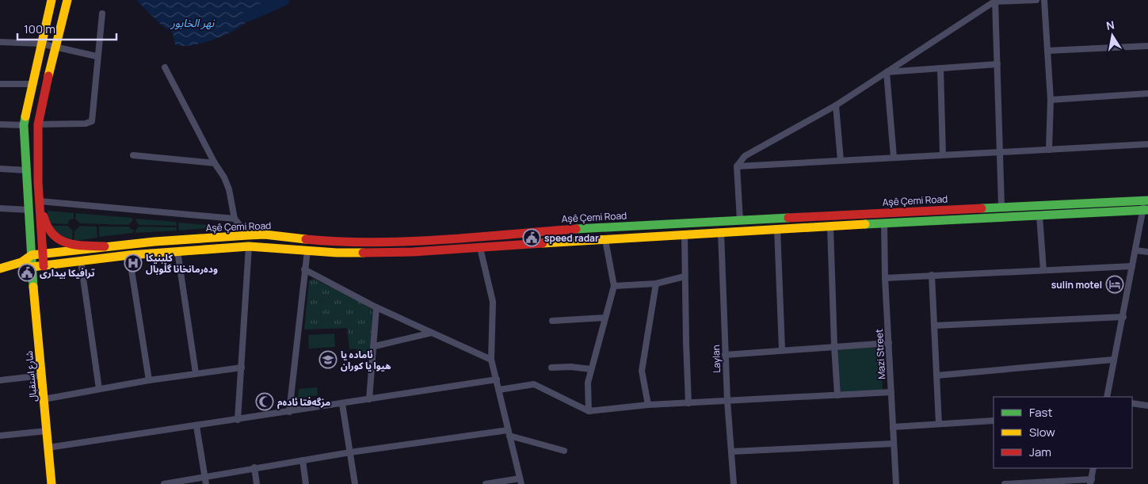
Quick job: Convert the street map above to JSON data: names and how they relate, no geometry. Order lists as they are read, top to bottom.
{
  "streets": {
    "main road": ["Aşê Çemi Road", "شارع استقبال"],
    "street": ["Mazi Street", "Laylan"]
  },
  "crossings": [
    ["Aşê Çemi Road", "Mazi Street"],
    ["Aşê Çemi Road", "Laylan"],
    ["Aşê Çemi Road", "شارع استقبال"]
  ],
  "water": ["نهر الخابور"],
  "places": {
    "public building": ["speed radar", "ترافيكا بيدارى"],
    "hospital": ["کلینیکا ودەرمانخانا گڵوبال"],
    "hotel": ["sulin motel"],
    "school or university": ["ئاماده یا هیوا یا کوران"],
    "mosque": ["مزگەفتا ئادەم"]
  },
  "legend": ["Fast", "Slow", "Jam"],
  "scale_bar": "100 m",
  "north": "top"
}
